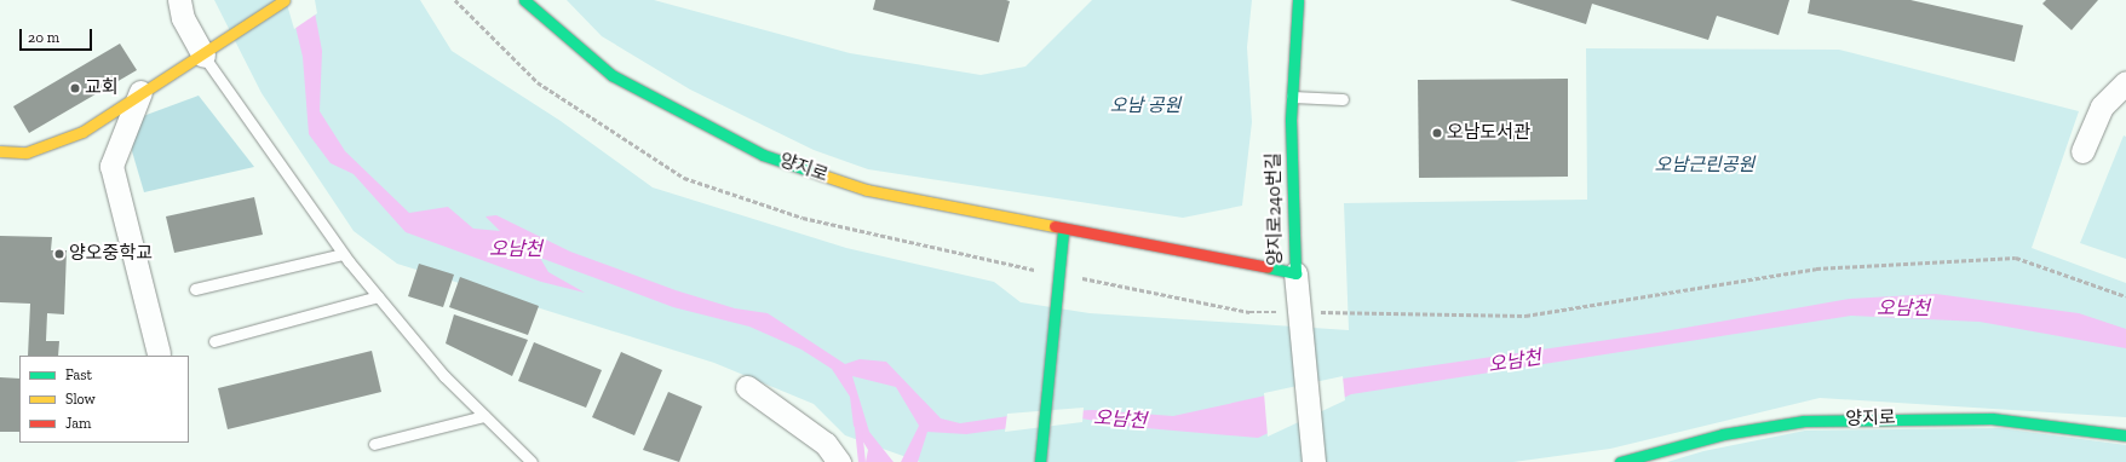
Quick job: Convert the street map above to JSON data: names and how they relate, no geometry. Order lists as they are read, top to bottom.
{
  "streets": {
    "street": ["양지로", "양지로240번길"]
  },
  "crossings": [
    ["양지로", "양지로240번길"]
  ],
  "water": ["오남천"],
  "parks": ["오남 공원", "오남근린공원"],
  "places": ["교회", "오남도서관", "양오중학교"],
  "legend": ["Fast", "Slow", "Jam"],
  "scale_bar": "20 m"
}
